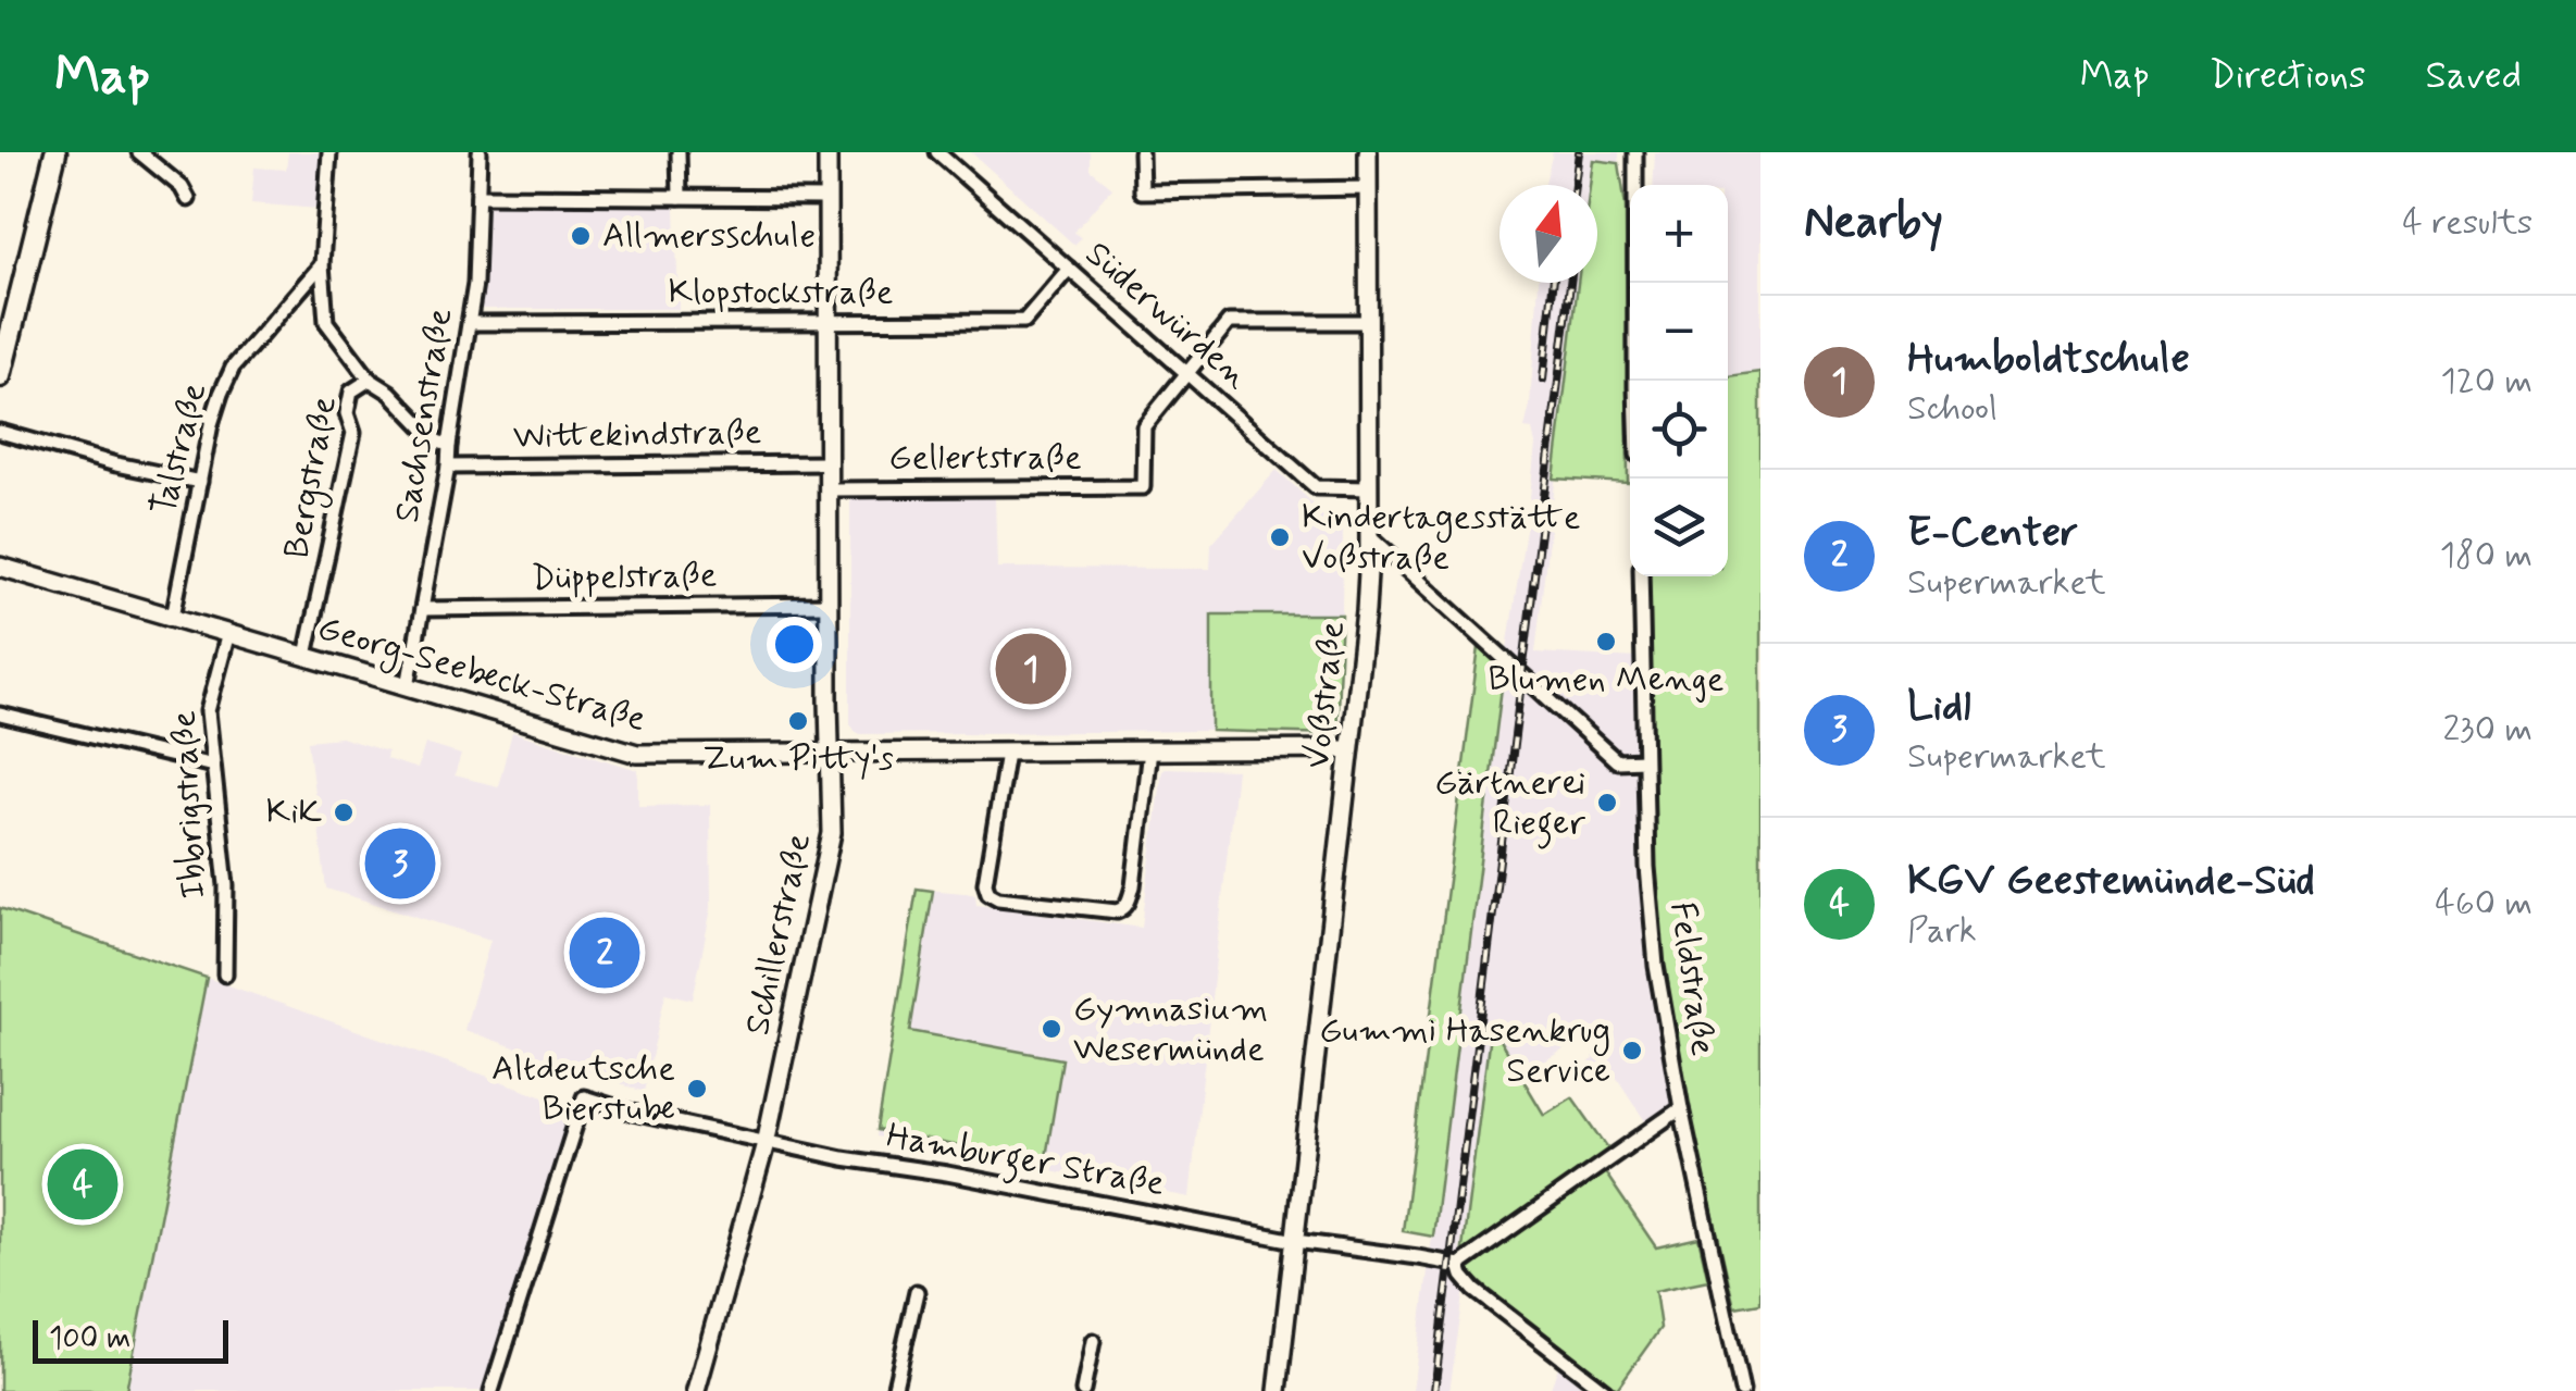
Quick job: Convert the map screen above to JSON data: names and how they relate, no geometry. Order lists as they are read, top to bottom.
{
  "streets": {
    "street": [
      "Klopstockstraße",
      "Süderwürden",
      "Sachsenstraße",
      "Wittekindstraße",
      "Talstraße",
      "Gellertstraße",
      "Bergstraße",
      "Düppelstraße",
      "Georg-Seebeck-Straße",
      "Voßstraße",
      "Ibbrigstraße",
      "Schillerstraße",
      "Feldstraße",
      "Hamburger Straße"
    ]
  },
  "crossings": [
    ["Klopstockstraße", "Süderwürden"],
    ["Klopstockstraße", "Sachsenstraße"],
    ["Klopstockstraße", "Schillerstraße"],
    ["Süderwürden", "Gellertstraße"],
    ["Süderwürden", "Voßstraße"],
    ["Sachsenstraße", "Wittekindstraße"],
    ["Sachsenstraße", "Düppelstraße"],
    ["Sachsenstraße", "Georg-Seebeck-Straße"],
    ["Wittekindstraße", "Schillerstraße"],
    ["Talstraße", "Georg-Seebeck-Straße"],
    ["Gellertstraße", "Schillerstraße"],
    ["Bergstraße", "Georg-Seebeck-Straße"],
    ["Düppelstraße", "Schillerstraße"],
    ["Georg-Seebeck-Straße", "Voßstraße"],
    ["Georg-Seebeck-Straße", "Ibbrigstraße"],
    ["Georg-Seebeck-Straße", "Schillerstraße"],
    ["Voßstraße", "Hamburger Straße"],
    ["Schillerstraße", "Hamburger Straße"]
  ],
  "places": [
    "Allmersschule",
    "Kindertagesstätte Voßstraße",
    "Blumen Menge",
    "Zum Pitty's",
    "Gärtnerei Rieger",
    "KiK",
    "Gymnasium Wesermünde",
    "Gummi Hasenkrug Service",
    "Altdeutsche Bierstube"
  ],
  "scale_bar": "100 m",
  "north": "top",
  "page": {
    "header": "Map",
    "nav": ["Map", "Directions", "Saved"],
    "heading": ["Nearby", "4 results"],
    "map_buttons": ["+", "−"],
    "list": [
      {
        "mark": "1",
        "name": "Humboldtschule",
        "note": "School",
        "value": "120 m"
      },
      {
        "mark": "2",
        "name": "E-Center",
        "note": "Supermarket",
        "value": "180 m"
      },
      {
        "mark": "3",
        "name": "Lidl",
        "note": "Supermarket",
        "value": "230 m"
      },
      {
        "mark": "4",
        "name": "KGV Geestemünde-Süd",
        "note": "Park",
        "value": "460 m"
      }
    ],
    "pins": [
      "1",
      "3",
      "2",
      "4"
    ],
    "scale": "100 m"
  }
}
